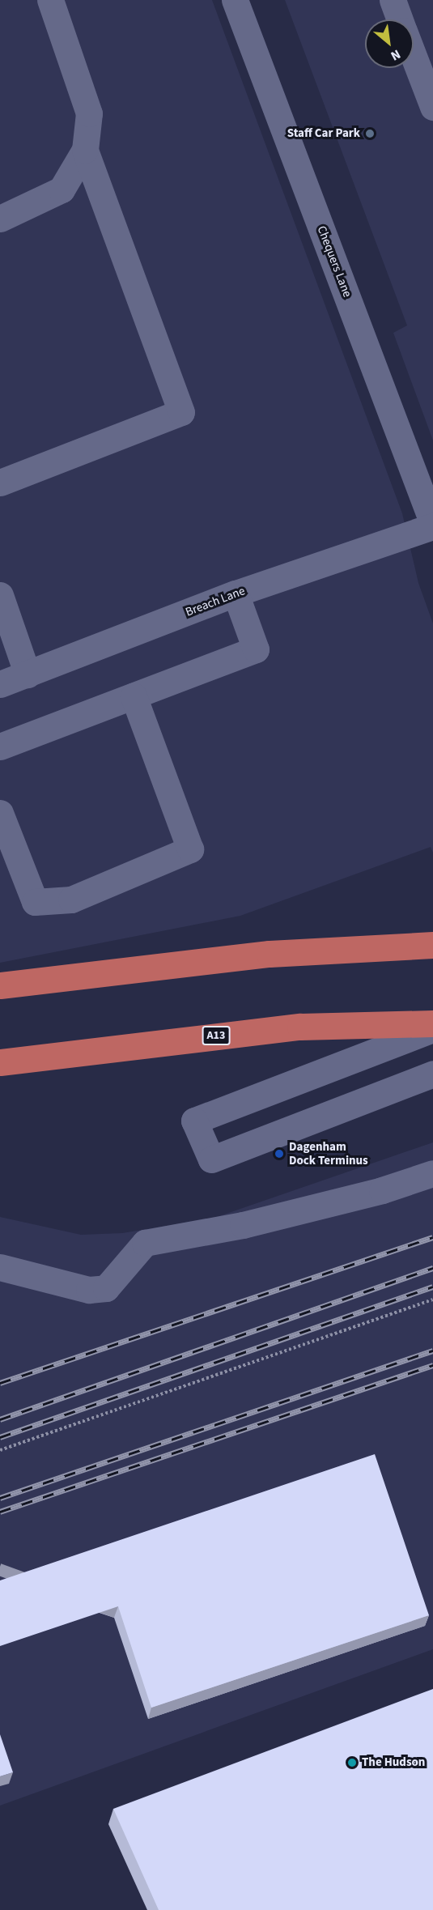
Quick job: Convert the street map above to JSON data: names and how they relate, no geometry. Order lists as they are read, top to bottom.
{
  "streets": {
    "highway": ["A13"],
    "street": ["Chequers Lane", "Breach Lane"]
  },
  "crossings": [
    ["Chequers Lane", "Breach Lane"]
  ],
  "places": ["Staff Car Park", "Dagenham Dock Terminus", "The Hudson"],
  "north": "bottom right"
}
